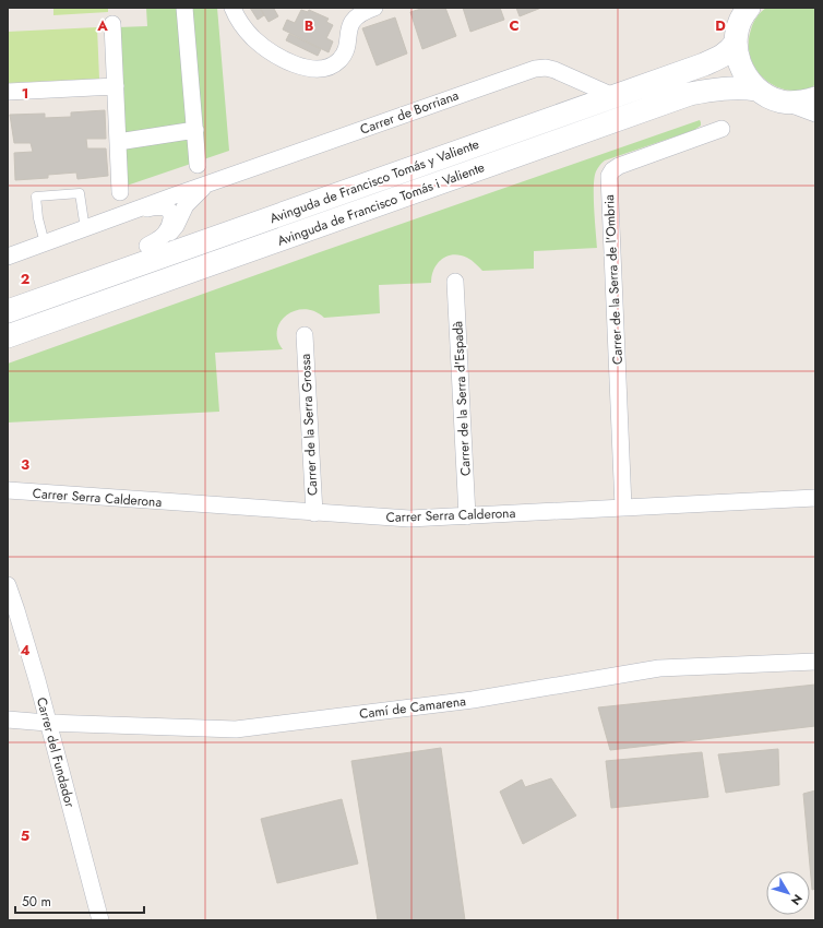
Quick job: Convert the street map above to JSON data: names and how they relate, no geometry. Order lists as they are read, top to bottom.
{
  "streets": {
    "main road": ["Avinguda de Francisco Tomás y Valiente", "Avinguda de Francisco Tomás i Valiente"],
    "street": [
      "Carrer de Borriana",
      "Carrer de la Serra de l’Ombria",
      "Carrer de la Serra d'Espadà",
      "Carrer de la Serra Grossa",
      "Carrer Serra Calderona",
      "Camí de Camarena",
      "Carrer del Fundador"
    ]
  },
  "crossings": [
    ["Carrer de Borriana", "Avinguda de Francisco Tomás y Valiente"],
    ["Carrer de la Serra de l’Ombria", "Carrer Serra Calderona"],
    ["Carrer de la Serra d'Espadà", "Carrer Serra Calderona"],
    ["Carrer de la Serra Grossa", "Carrer Serra Calderona"],
    ["Camí de Camarena", "Carrer del Fundador"]
  ],
  "scale_bar": "50 m",
  "north": "bottom right",
  "grid": {
    "columns": [
      "A",
      "B",
      "C",
      "D"
    ],
    "rows": [
      "1",
      "2",
      "3",
      "4",
      "5"
    ]
  }
}
